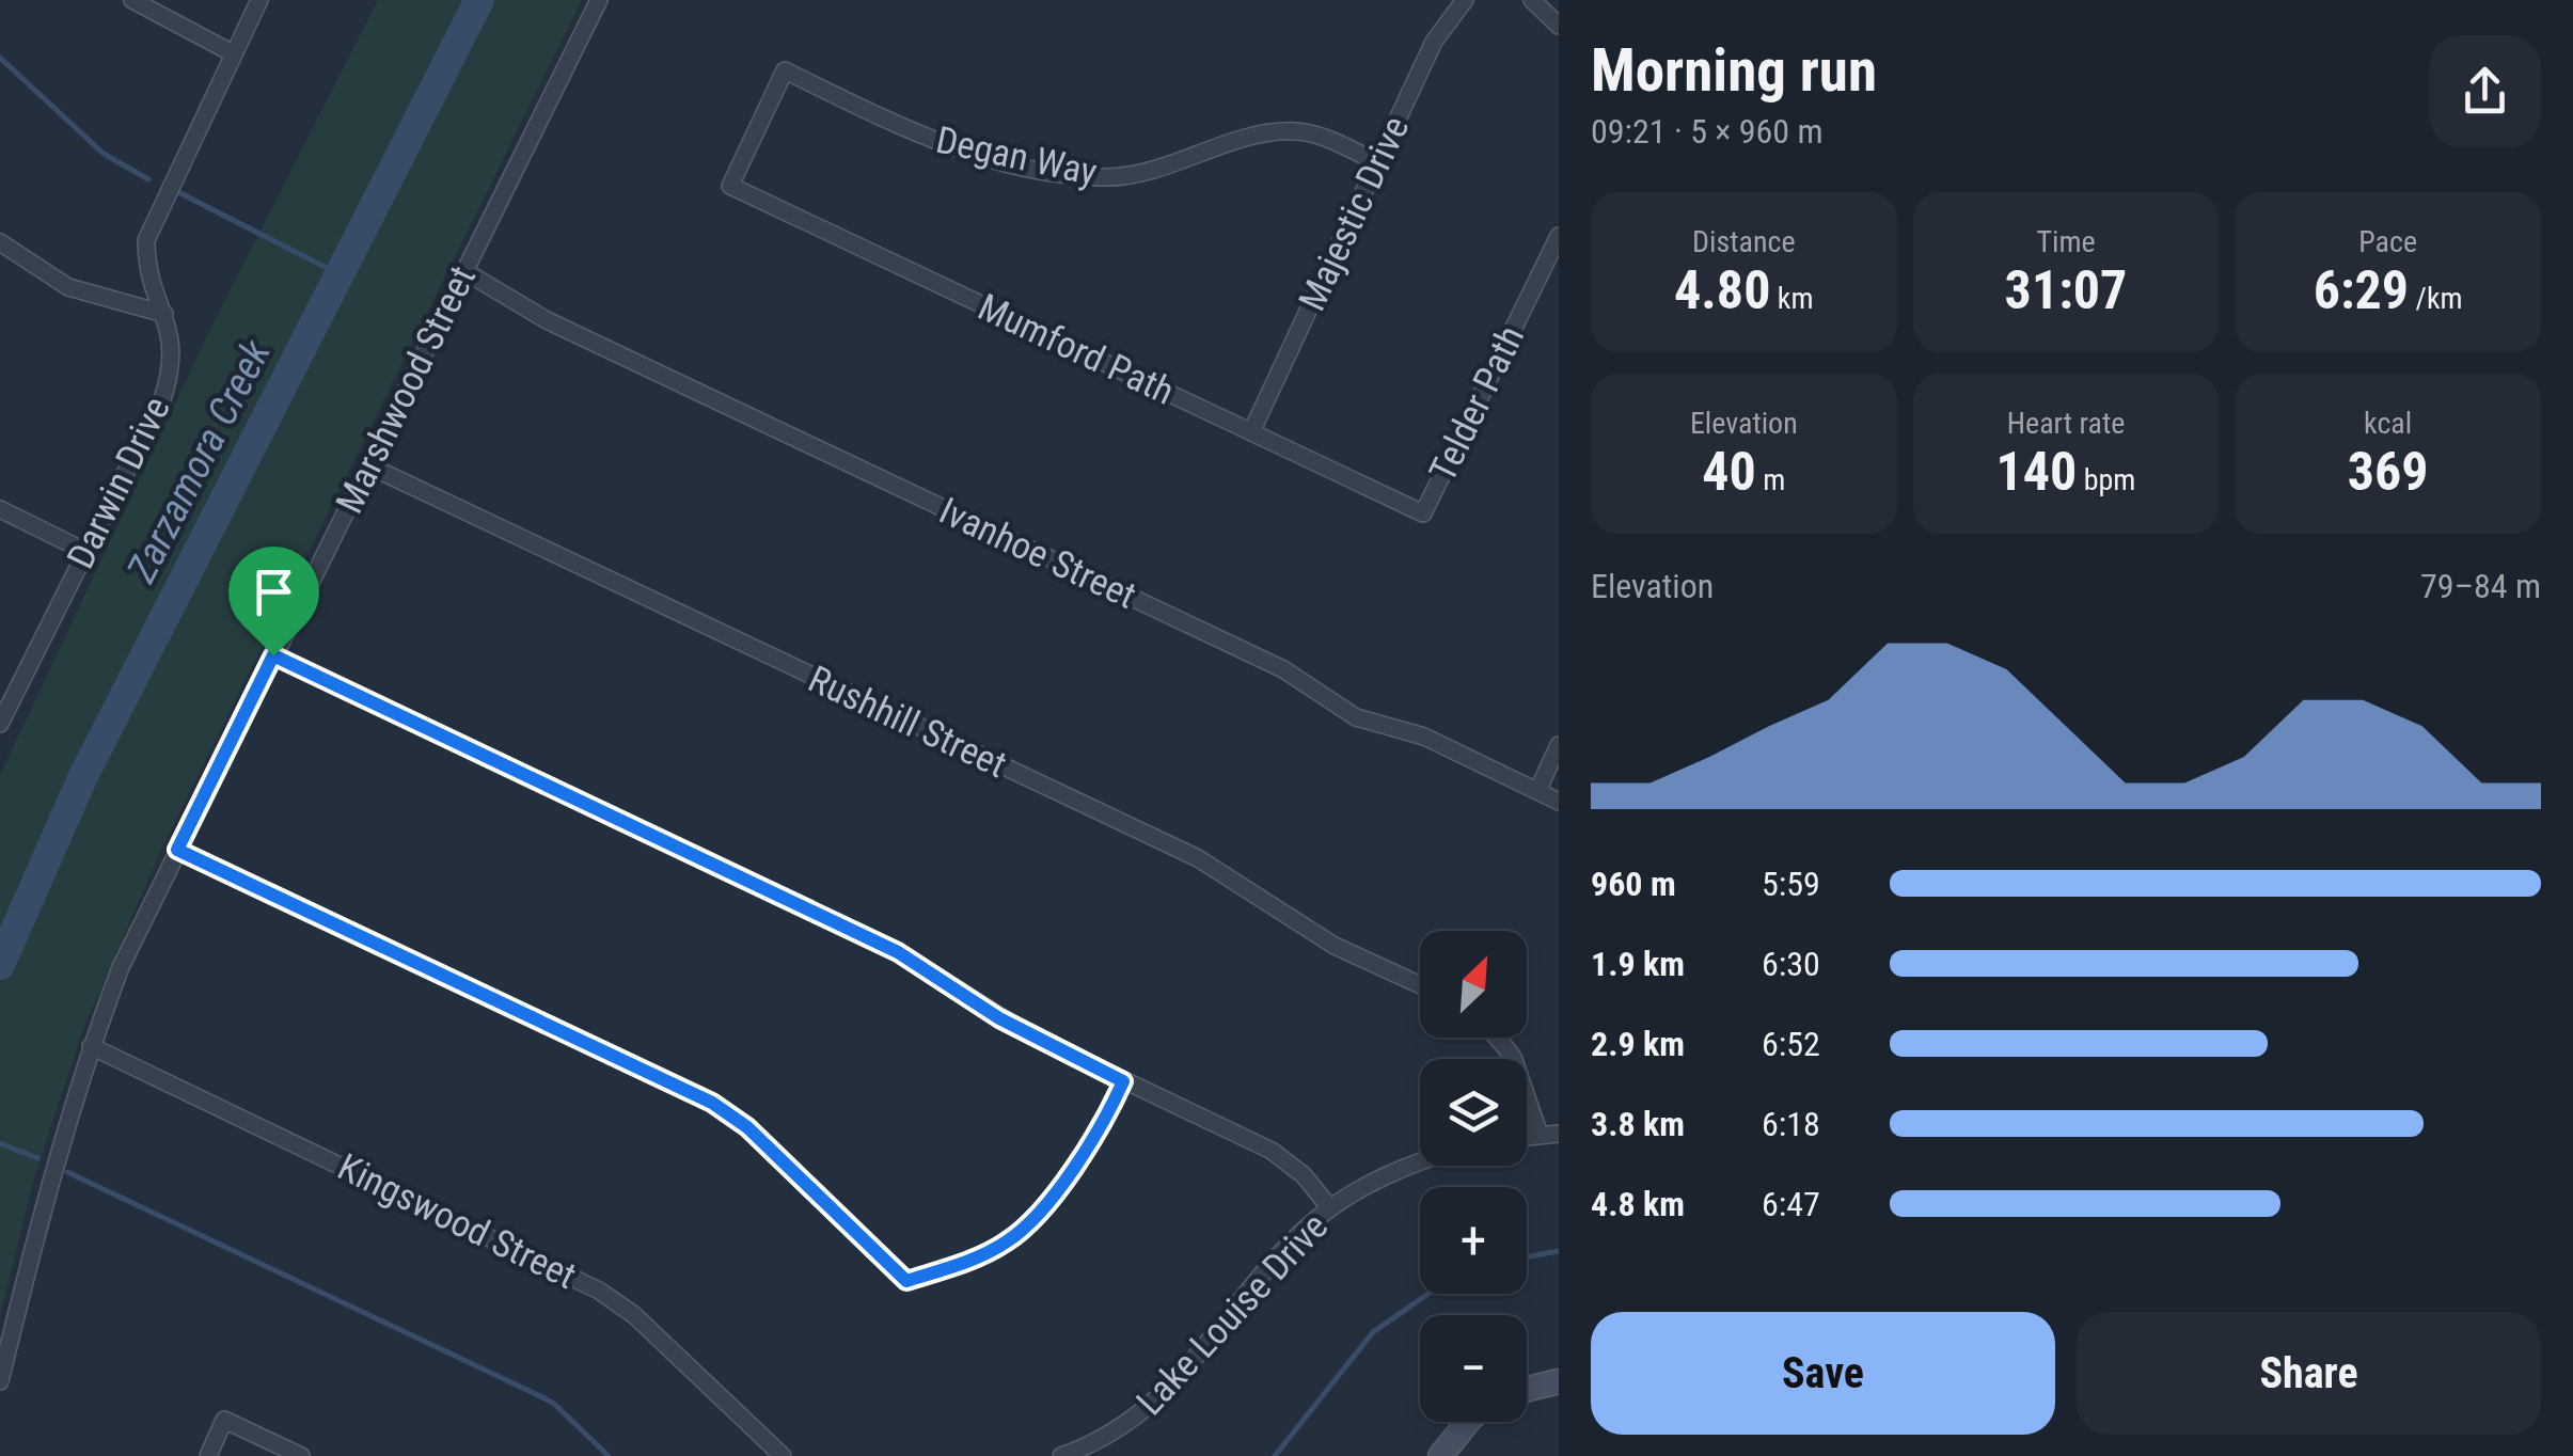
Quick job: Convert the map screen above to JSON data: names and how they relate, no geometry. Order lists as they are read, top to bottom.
{
  "streets": {
    "street": [
      "Degan Way",
      "Majestic Drive",
      "Mumford Path",
      "Marshwood Street",
      "Telder Path",
      "Darwin Drive",
      "Ivanhoe Street",
      "Rushhill Street",
      "Kingswood Street",
      "Lake Louise Drive"
    ]
  },
  "crossings": [
    ["Degan Way", "Majestic Drive"],
    ["Degan Way", "Mumford Path"],
    ["Majestic Drive", "Mumford Path"],
    ["Mumford Path", "Telder Path"],
    ["Marshwood Street", "Ivanhoe Street"],
    ["Marshwood Street", "Rushhill Street"],
    ["Marshwood Street", "Kingswood Street"]
  ],
  "water": ["Zarzamora Creek"],
  "north": "top right",
  "page": {
    "heading": ["Morning run", "09:21 · 5 × 960 m"],
    "stats": [
      ["Distance", "4.80 km"],
      ["Time", "31:07"],
      ["Pace", "6:29 /km"],
      ["Elevation", "40 m"],
      ["Heart rate", "140 bpm"],
      ["kcal", "369"]
    ],
    "chart": ["Elevation", "79–84 m"],
    "list": [
      {
        "name": "960 m",
        "note": "5:59"
      },
      {
        "name": "1.9 km",
        "note": "6:30"
      },
      {
        "name": "2.9 km",
        "note": "6:52"
      },
      {
        "name": "3.8 km",
        "note": "6:18"
      },
      {
        "name": "4.8 km",
        "note": "6:47"
      }
    ],
    "map_buttons": ["+", "−"],
    "buttons": ["Save", "Share"]
  }
}
